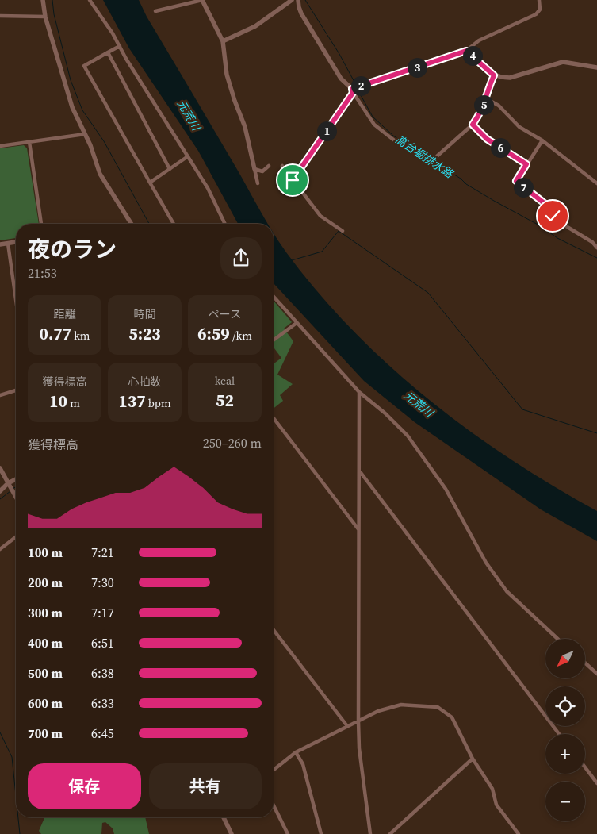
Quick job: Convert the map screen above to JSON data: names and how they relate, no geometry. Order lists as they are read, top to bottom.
{
  "water": ["元荒川", "高台堀排水路"],
  "north": "bottom left",
  "page": {
    "pins": [
      "4",
      "3",
      "2",
      "5",
      "1",
      "6",
      "7"
    ],
    "heading": ["夜のラン", "21:53"],
    "stats": [
      ["距離", "0.77 km"],
      ["時間", "5:23"],
      ["ペース", "6:59 /km"],
      ["獲得標高", "10 m"],
      ["心拍数", "137 bpm"],
      ["kcal", "52"]
    ],
    "chart": ["獲得標高", "250–260 m"],
    "list": [
      {
        "name": "100 m",
        "note": "7:21"
      },
      {
        "name": "200 m",
        "note": "7:30"
      },
      {
        "name": "300 m",
        "note": "7:17"
      },
      {
        "name": "400 m",
        "note": "6:51"
      },
      {
        "name": "500 m",
        "note": "6:38"
      },
      {
        "name": "600 m",
        "note": "6:33"
      },
      {
        "name": "700 m",
        "note": "6:45"
      }
    ],
    "map_buttons": ["+", "−"],
    "buttons": ["保存", "共有"]
  }
}
